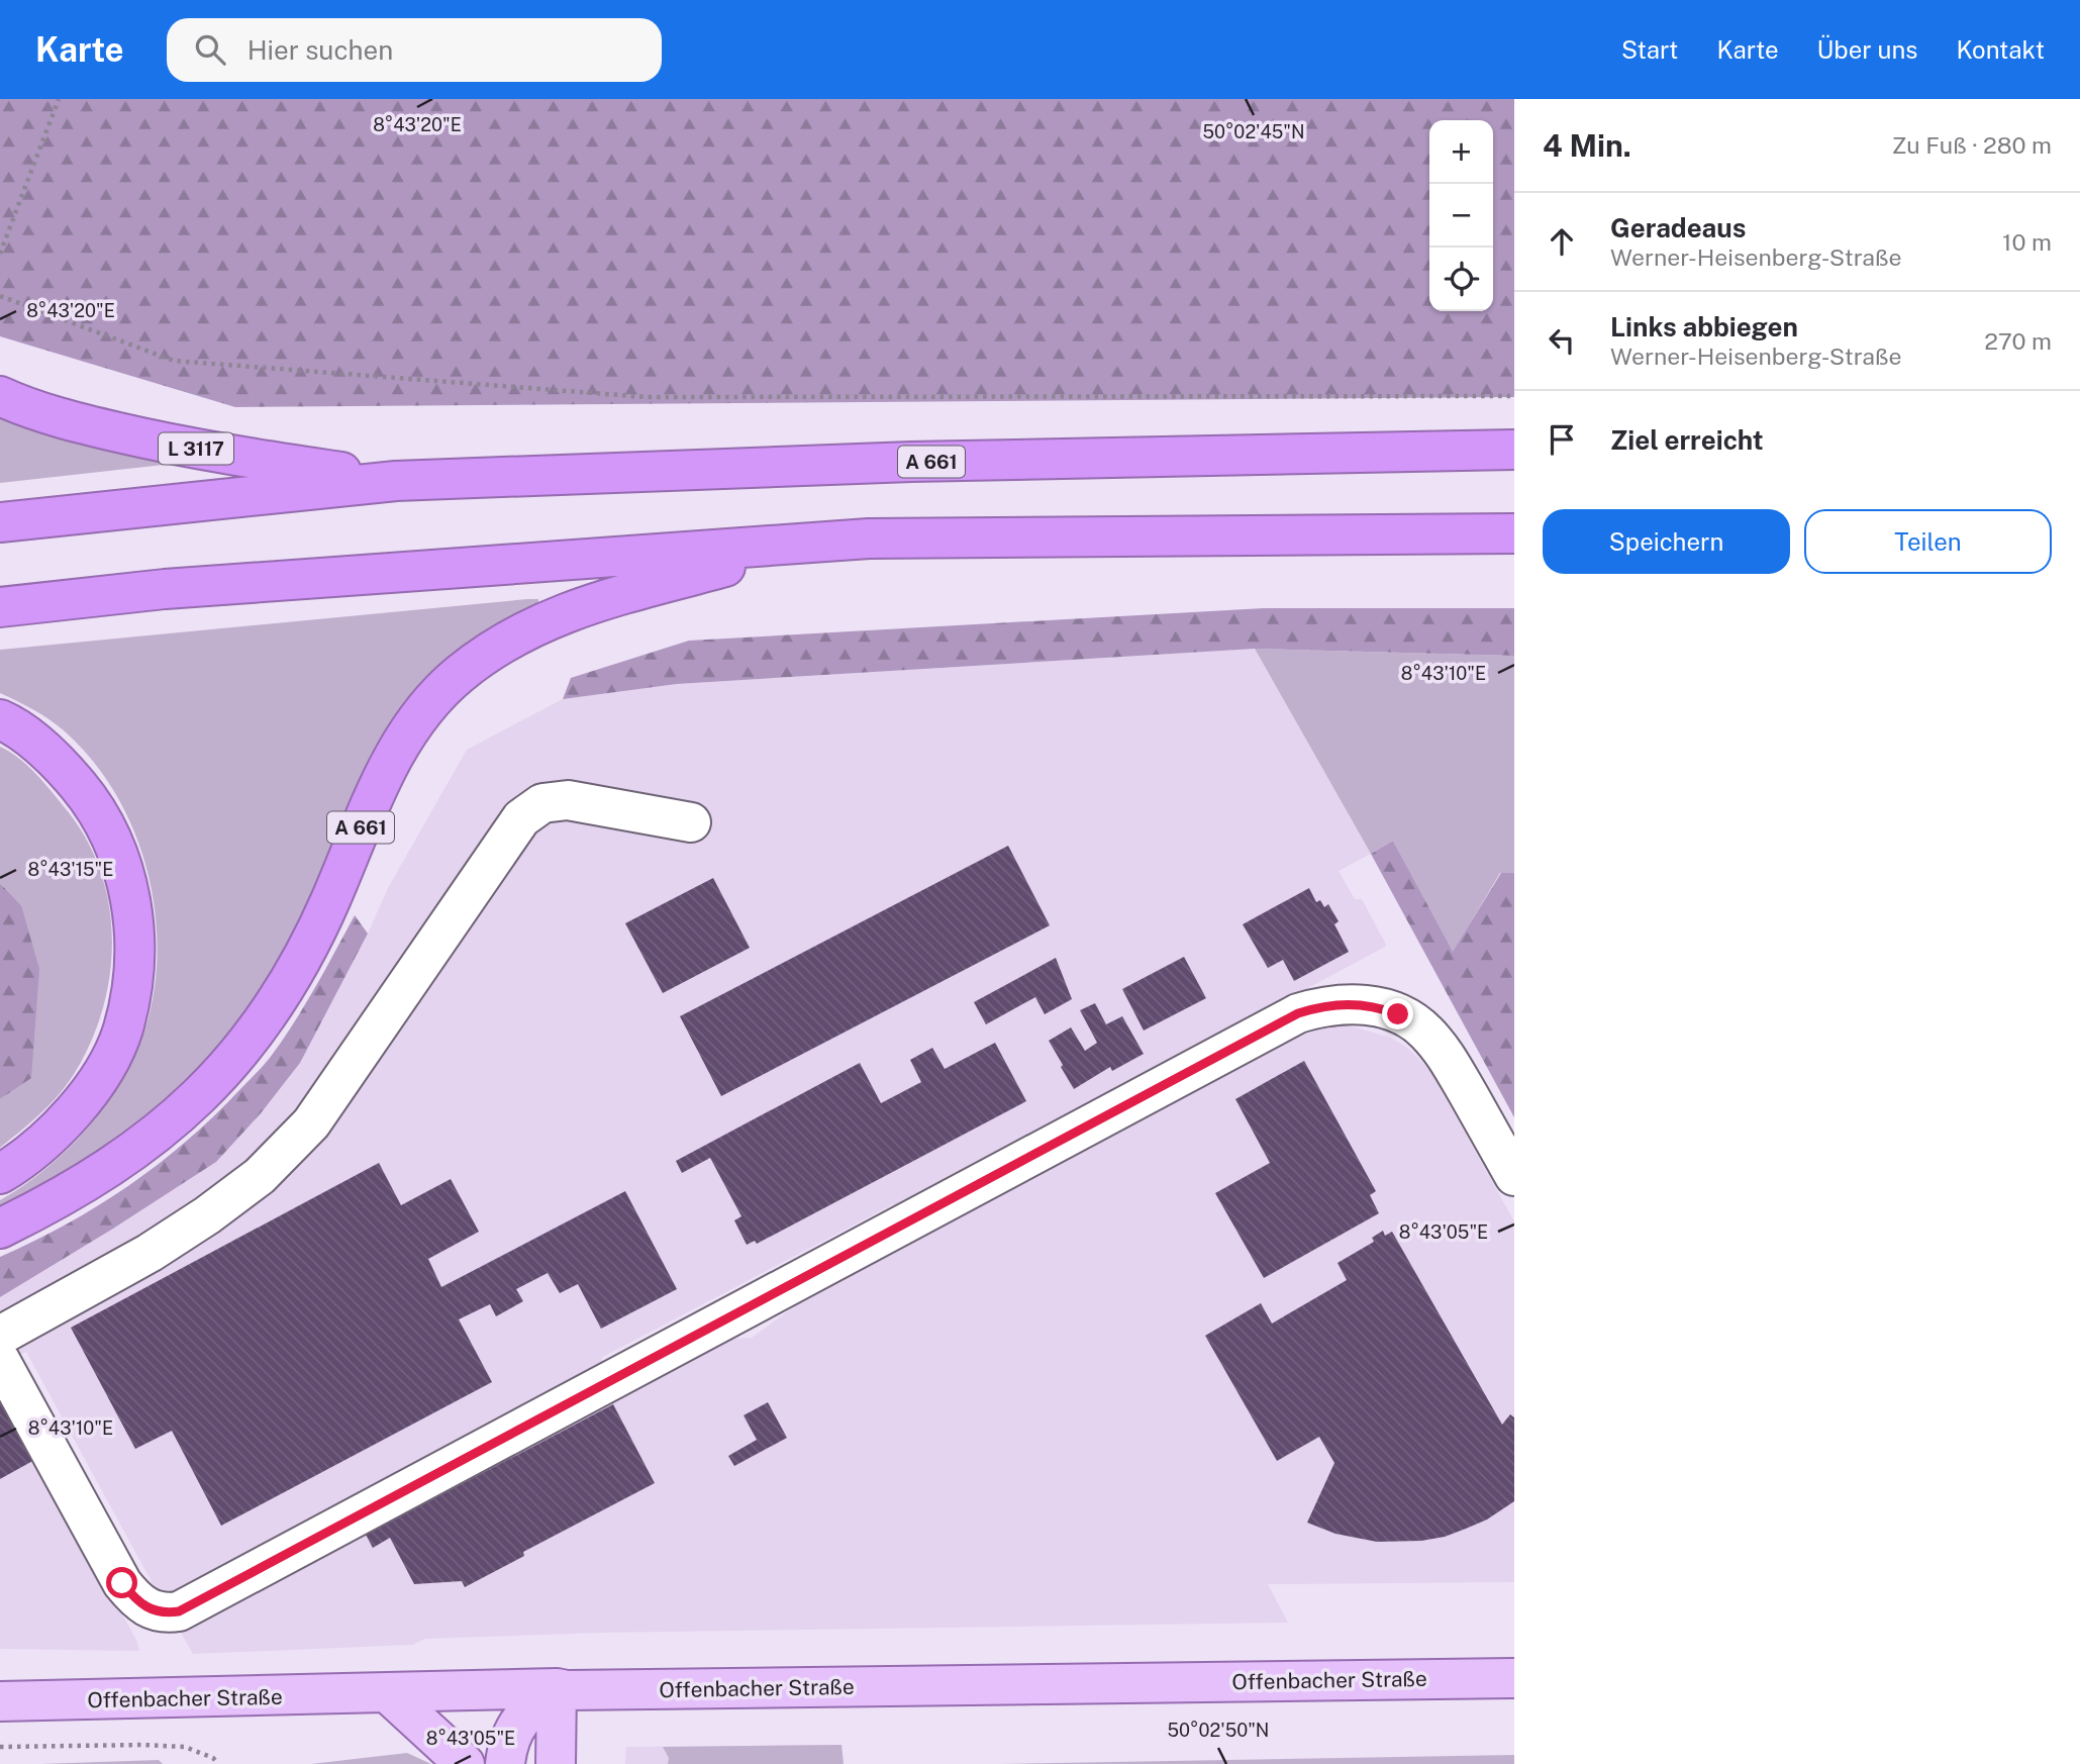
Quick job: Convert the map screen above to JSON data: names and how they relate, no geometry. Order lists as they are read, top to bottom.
{
  "streets": {
    "highway": ["L 3117", "A 661"],
    "main road": ["Offenbacher Straße"]
  },
  "crossings": [
    ["L 3117", "A 661"]
  ],
  "page": {
    "header": "Karte",
    "search": "Hier suchen",
    "nav": [
      "Start",
      "Karte",
      "Über uns",
      "Kontakt"
    ],
    "heading": ["4 Min.", "Zu Fuß · 280 m"],
    "map_buttons": ["+", "−"],
    "list": [
      ["Geradeaus", "Werner-Heisenberg-Straße", "10 m"],
      ["Links abbiegen", "Werner-Heisenberg-Straße", "270 m"],
      "Ziel erreicht"
    ],
    "buttons": ["Speichern", "Teilen"]
  },
  "coordinates": [
    "8°43'20\"E",
    "50°02'45\"N",
    "8°43'10\"E",
    "8°43'15\"E",
    "8°43'05\"E",
    "50°02'50\"N"
  ]
}
